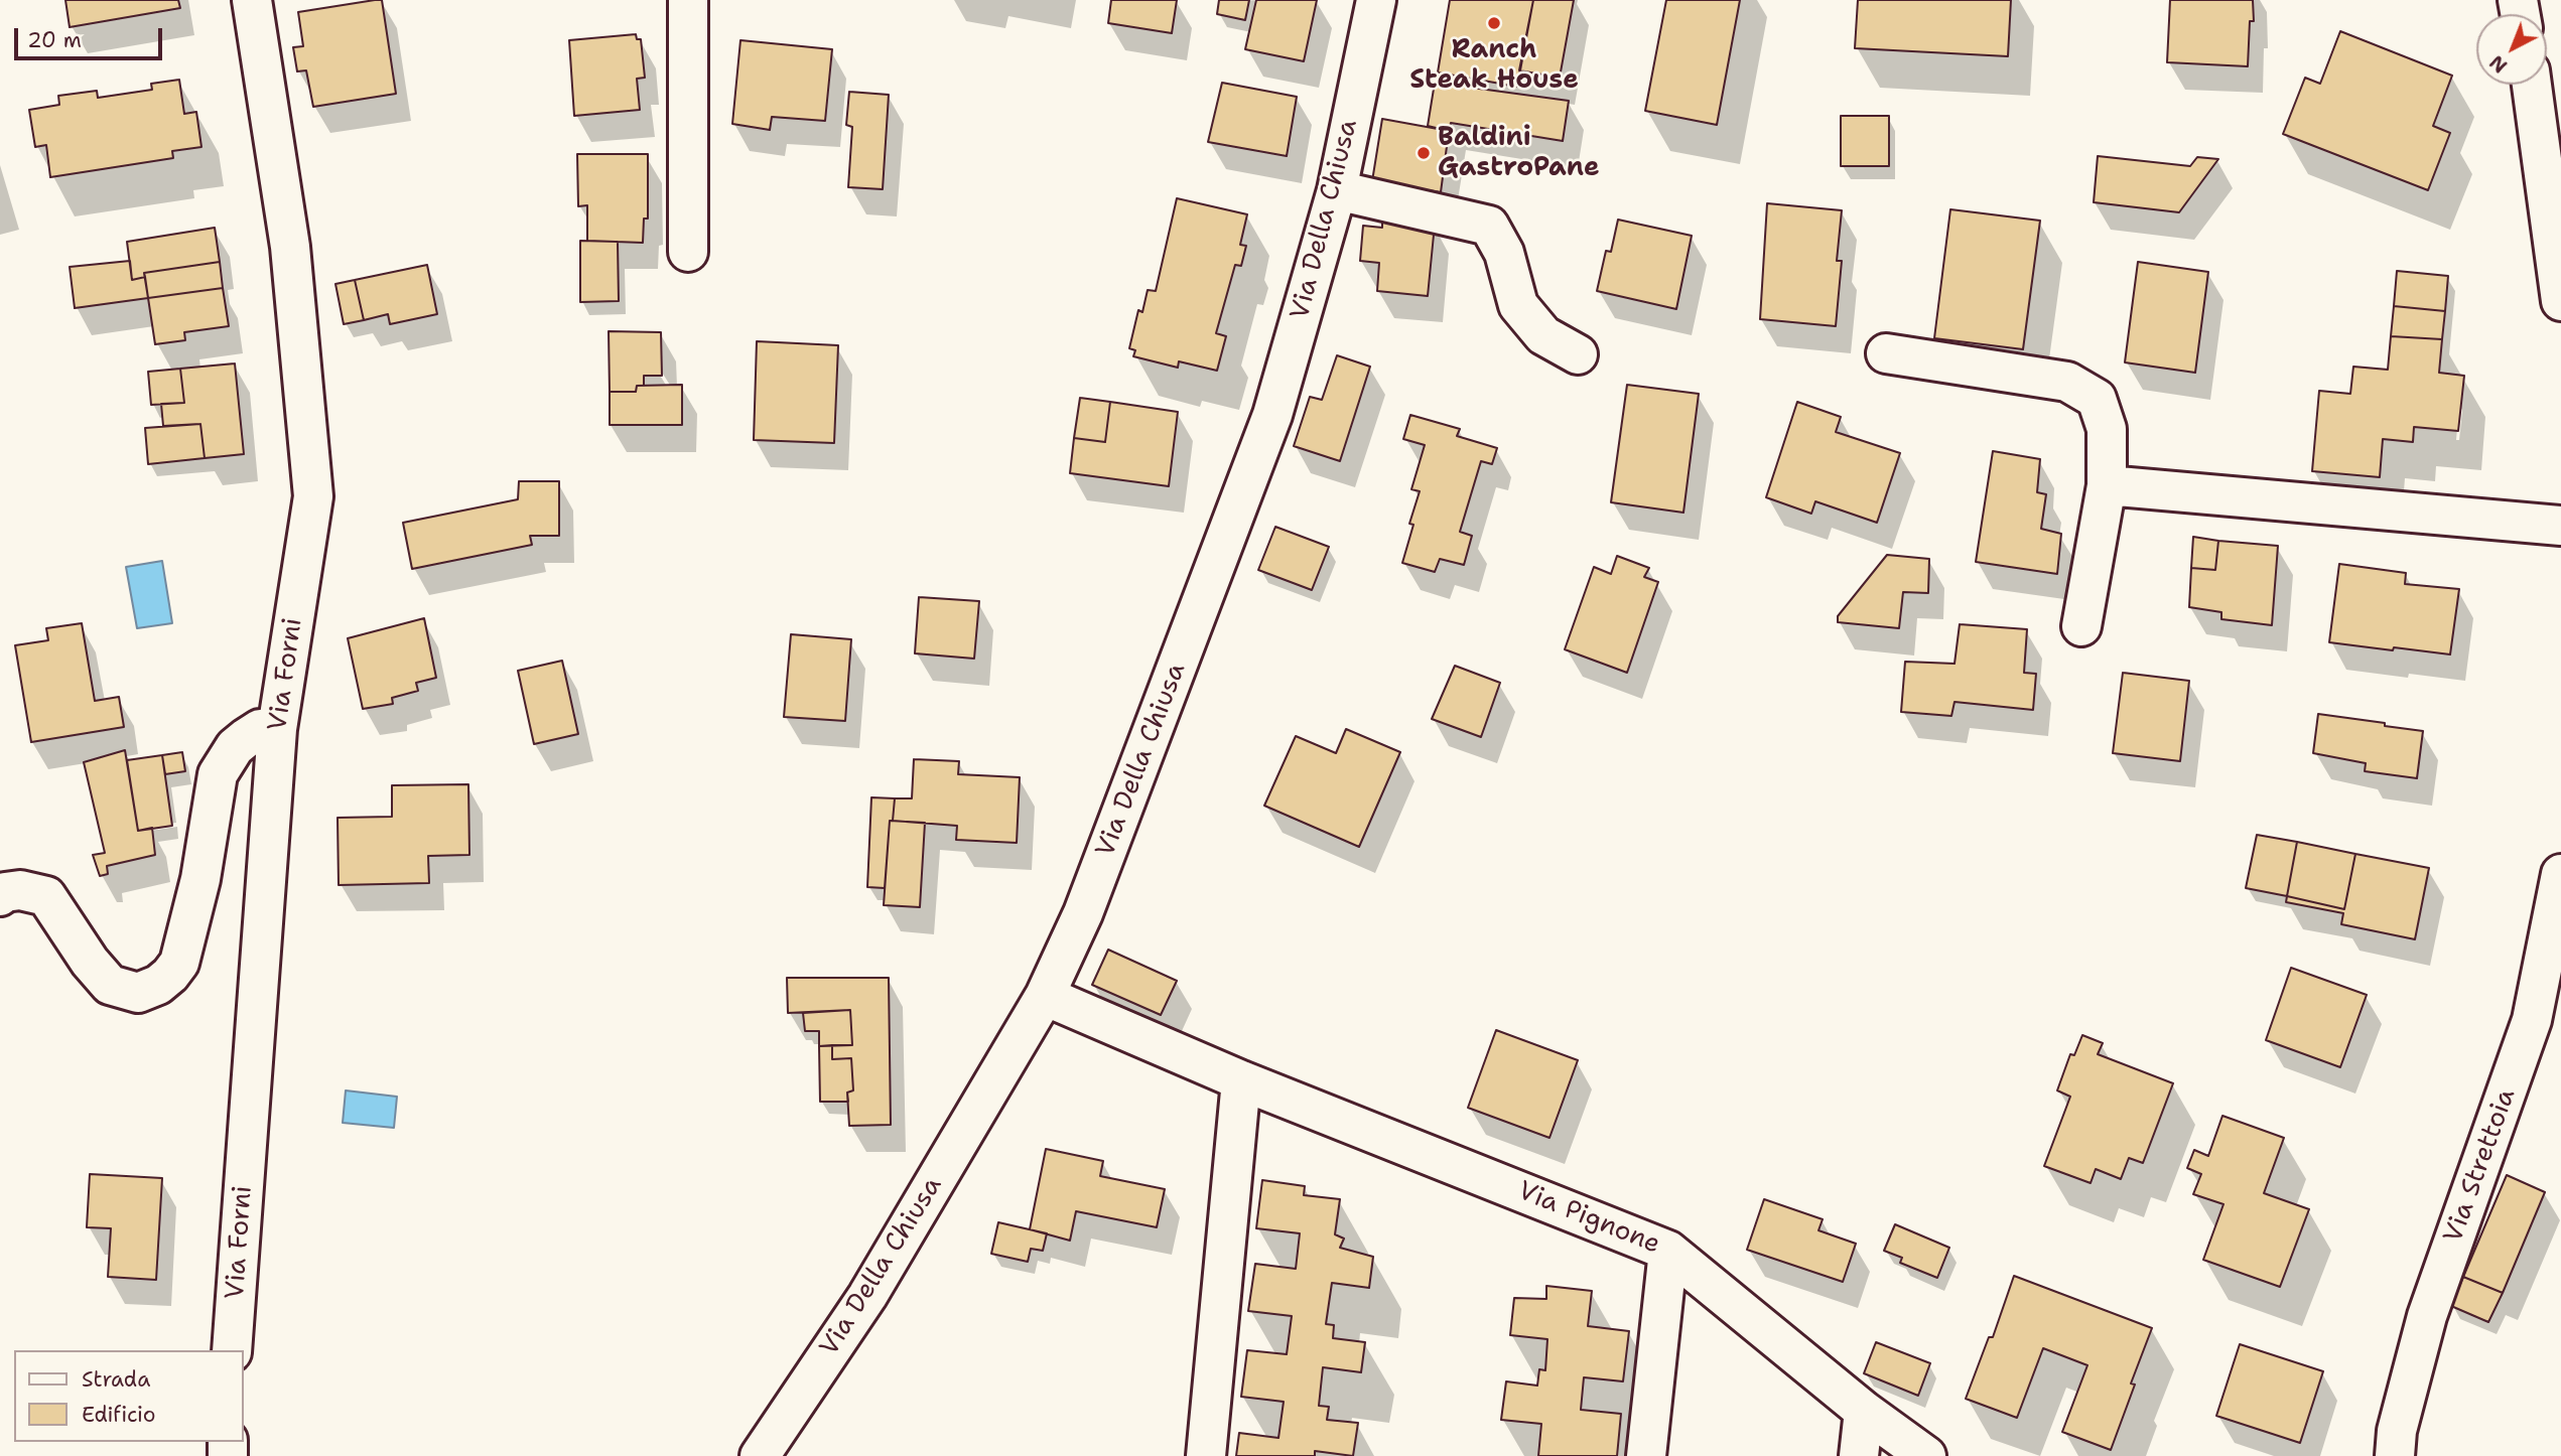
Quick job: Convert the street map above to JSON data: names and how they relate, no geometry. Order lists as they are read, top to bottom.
{
  "streets": {
    "street": [
      "Via Della Chiusa",
      "Via Forni",
      "Via Strettoia",
      "Via Pignone"
    ]
  },
  "crossings": [
    ["Via Della Chiusa", "Via Pignone"]
  ],
  "places": ["Ranch Steak House", "Baldini GastroPane"],
  "legend": ["Strada", "Edificio"],
  "scale_bar": "20 m",
  "north": "bottom left"
}
